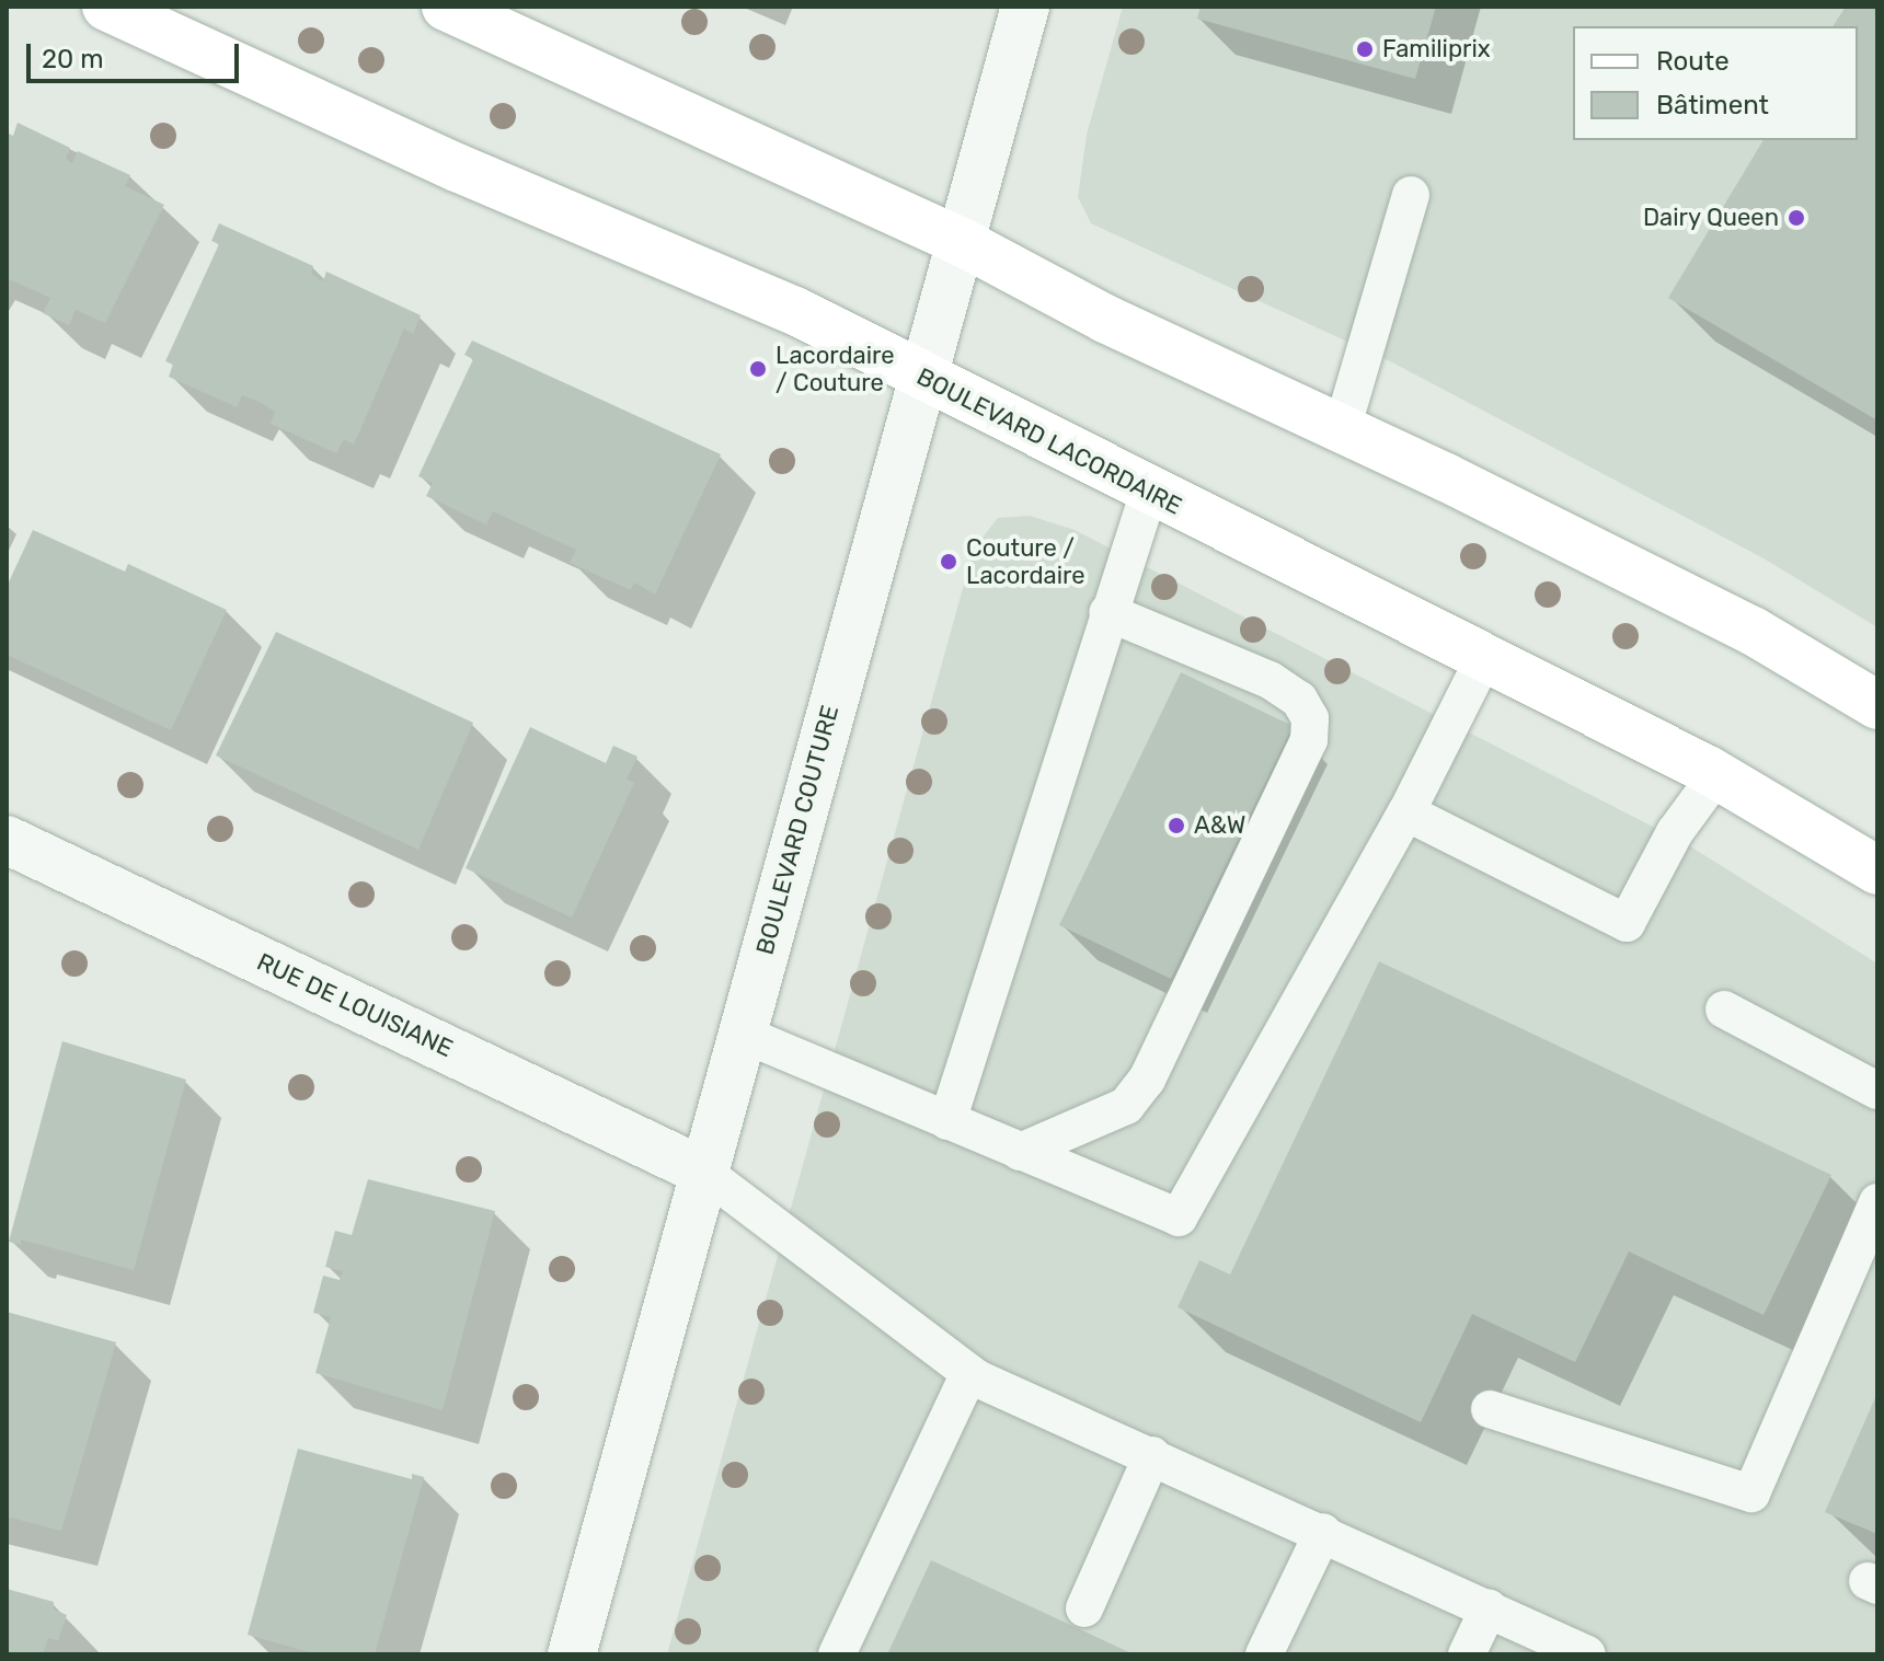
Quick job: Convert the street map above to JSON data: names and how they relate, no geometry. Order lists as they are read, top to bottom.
{
  "streets": {
    "main road": ["BOULEVARD LACORDAIRE"],
    "street": ["BOULEVARD COUTURE", "RUE DE LOUISIANE"]
  },
  "crossings": [
    ["BOULEVARD LACORDAIRE", "BOULEVARD COUTURE"],
    ["BOULEVARD COUTURE", "RUE DE LOUISIANE"]
  ],
  "places": [
    "Familiprix",
    "Dairy Queen",
    "Lacordaire / Couture",
    "Couture / Lacordaire",
    "A&W"
  ],
  "legend": ["Route", "Bâtiment"],
  "scale_bar": "20 m"
}
